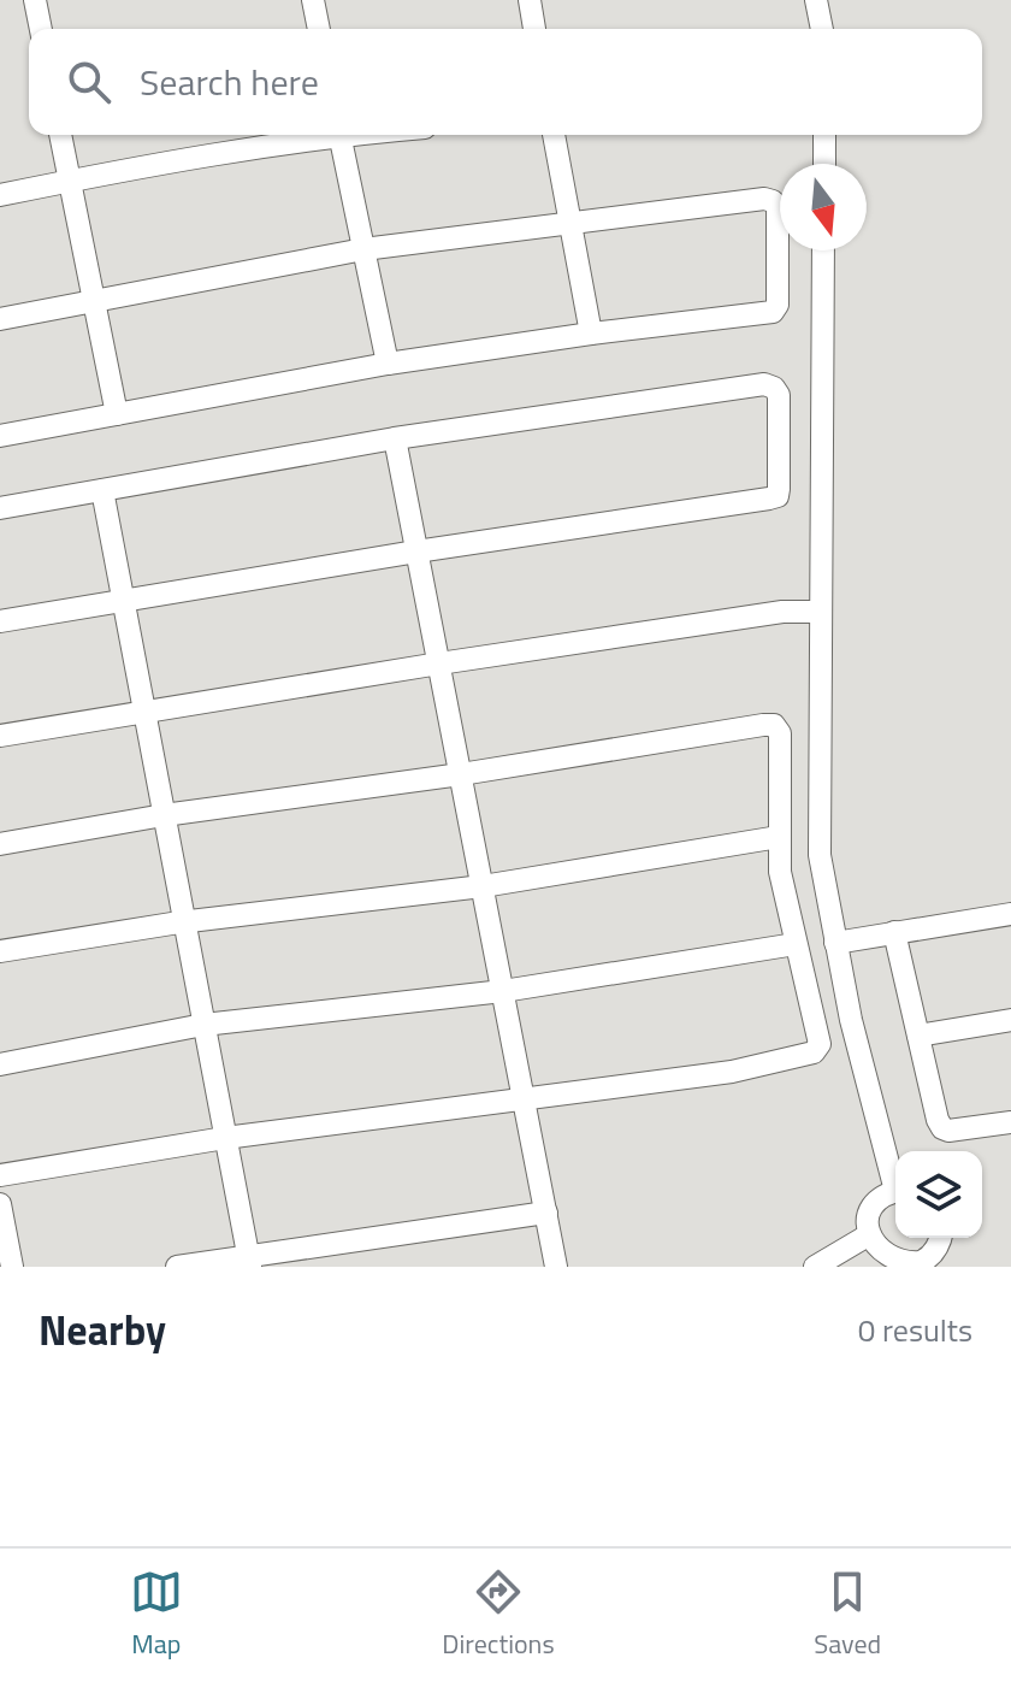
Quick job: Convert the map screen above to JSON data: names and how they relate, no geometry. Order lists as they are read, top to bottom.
{
  "north": "bottom",
  "page": {
    "search": "Search here",
    "heading": ["Nearby", "0 results"],
    "nav": ["Map", "Directions", "Saved"]
  }
}
